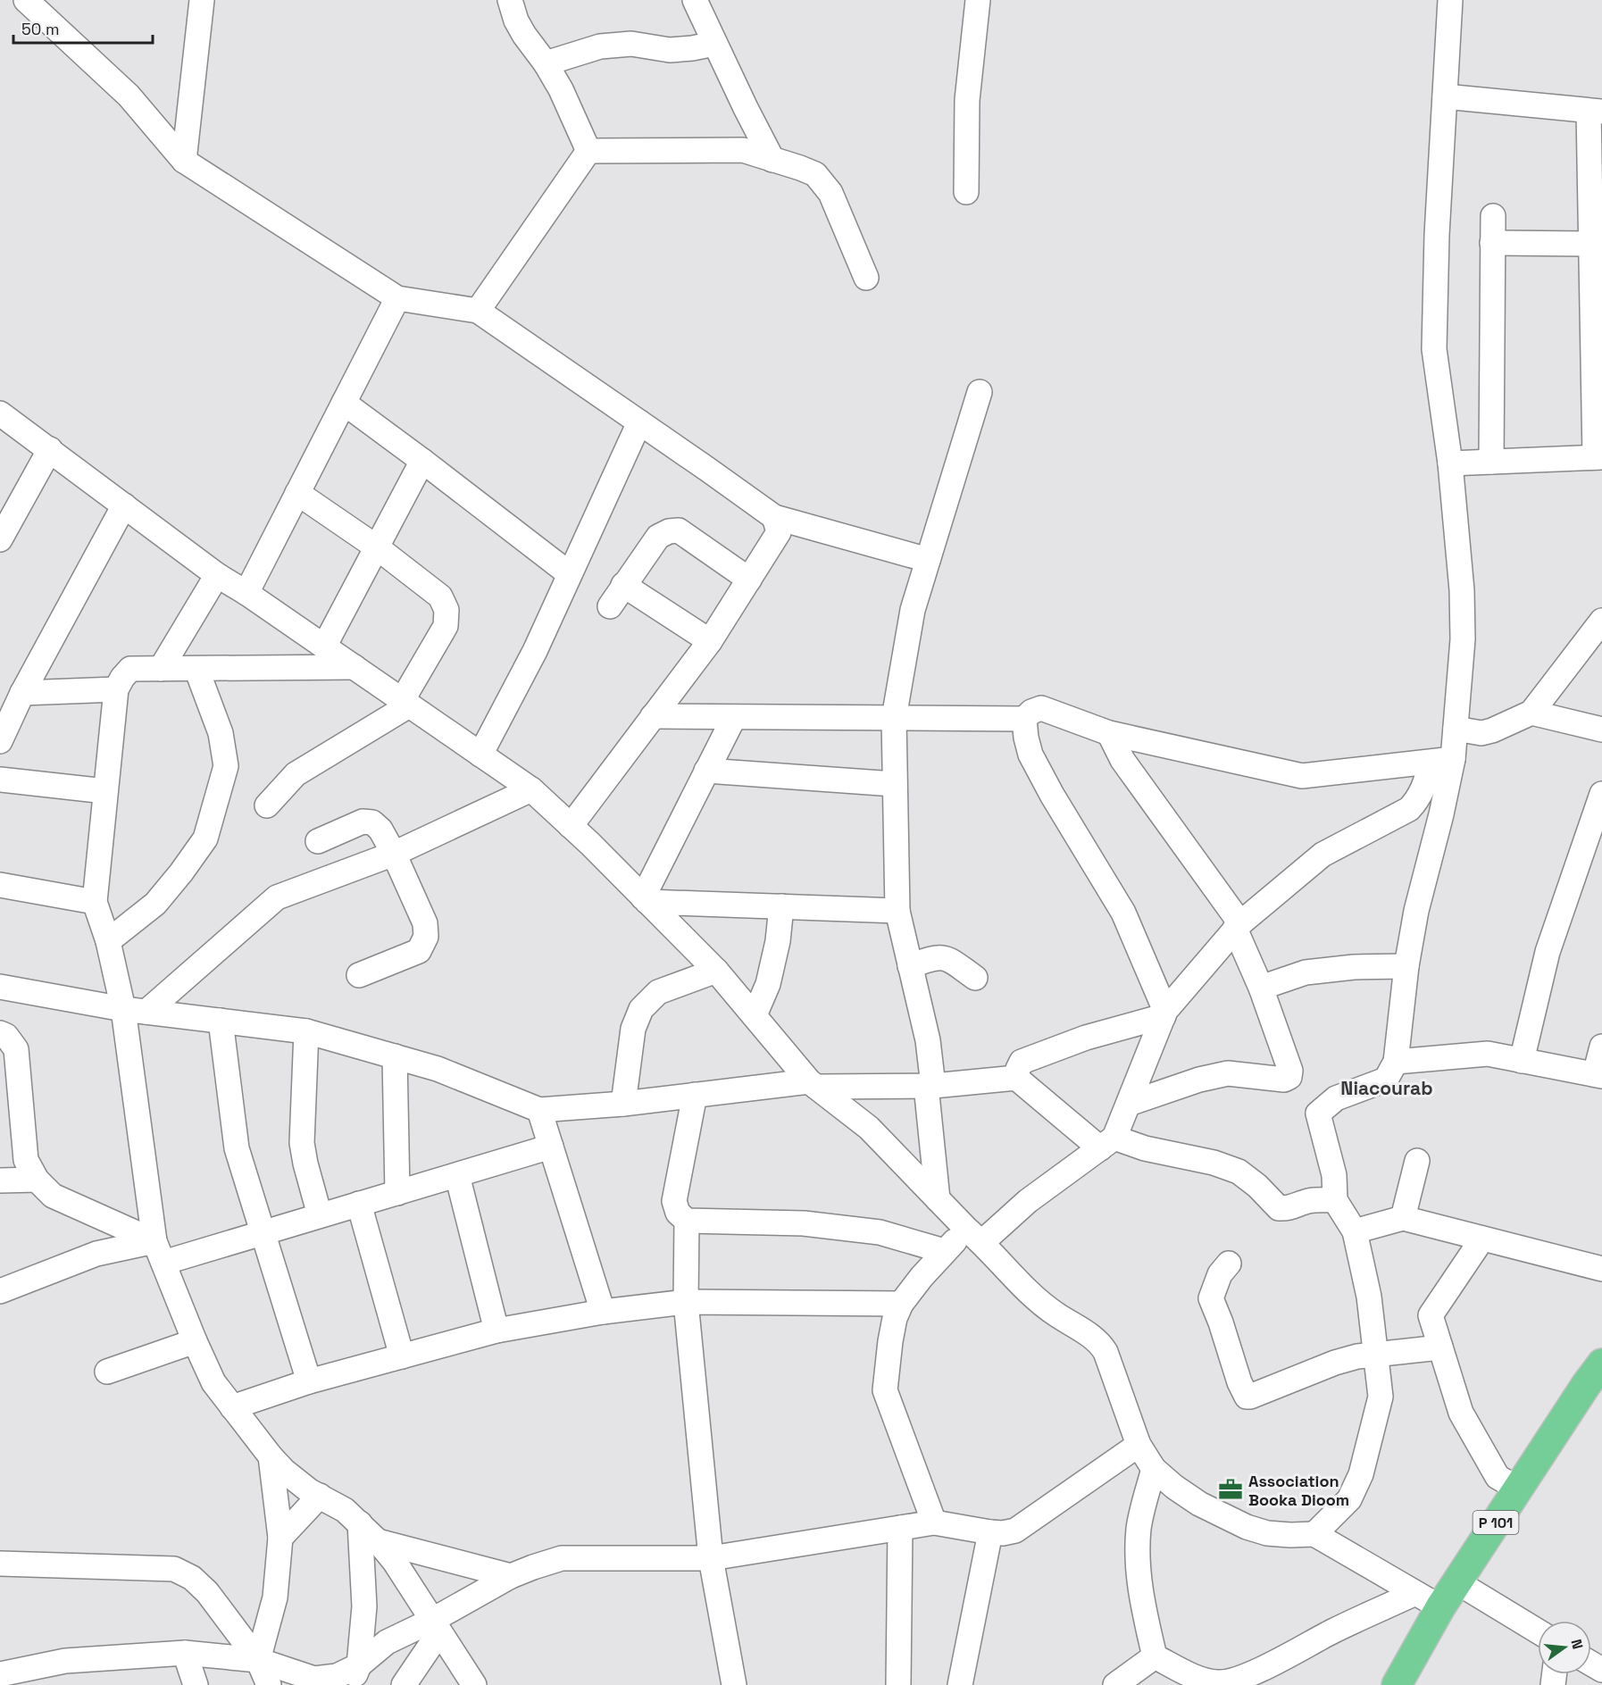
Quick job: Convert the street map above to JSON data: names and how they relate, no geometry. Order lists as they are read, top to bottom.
{
  "streets": {
    "main road": ["P 101"]
  },
  "districts": ["Niacourab"],
  "places": {
    "office": ["Association Booka Dioom"]
  },
  "scale_bar": "50 m",
  "north": "right"
}
